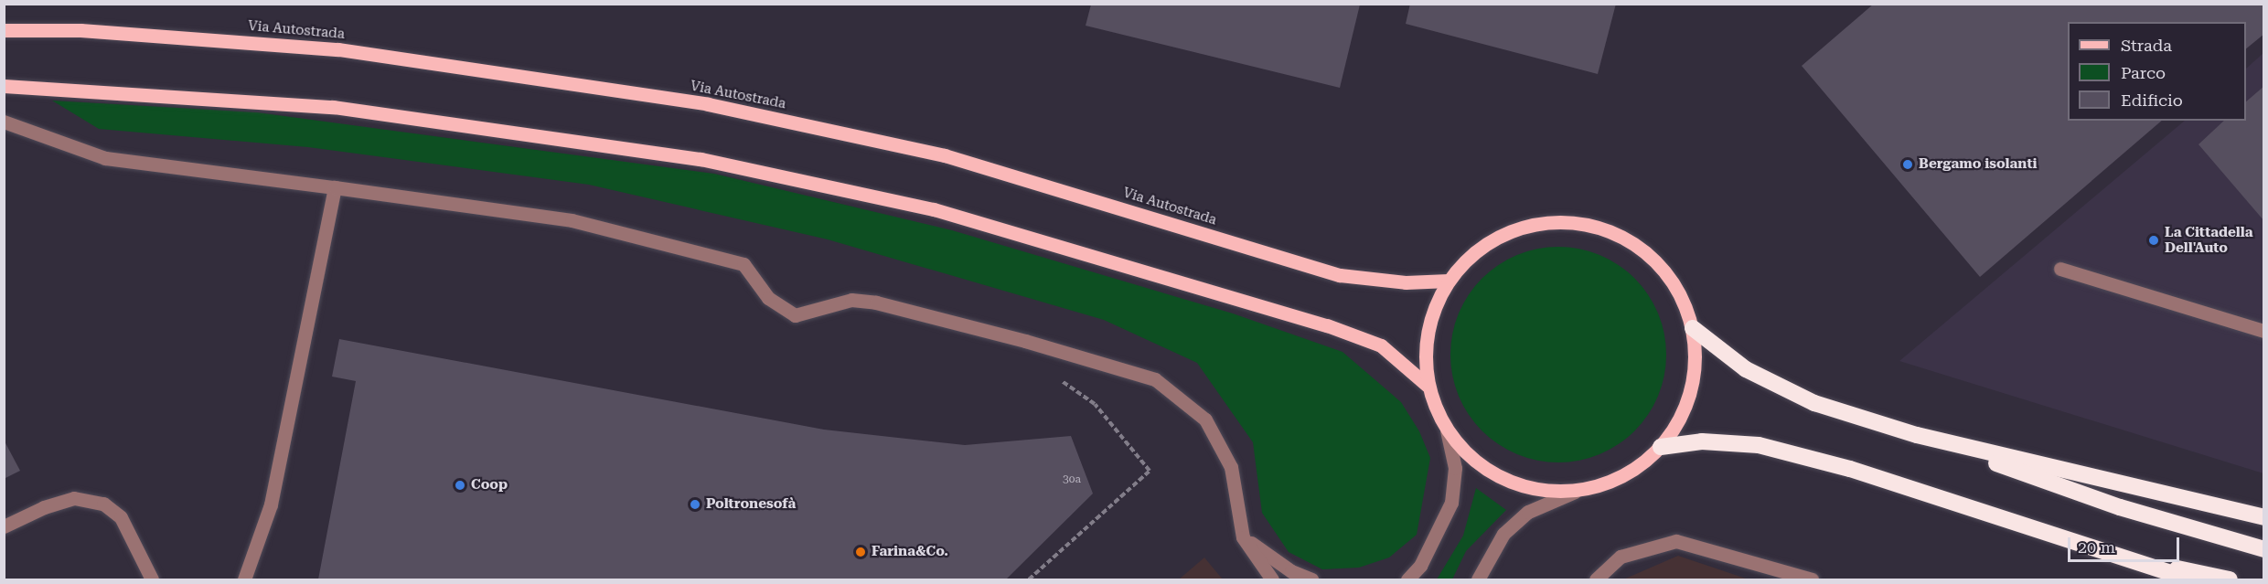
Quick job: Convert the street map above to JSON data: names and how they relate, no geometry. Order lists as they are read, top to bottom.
{
  "streets": {
    "main road": ["Via Autostrada"]
  },
  "places": [
    "Bergamo isolanti",
    "La Cittadella Dell'Auto",
    "Coop",
    "Poltronesofà",
    "Farina&Co."
  ],
  "house_numbers": ["30a"],
  "legend": ["Strada", "Parco", "Edificio"],
  "scale_bar": "20 m"
}
